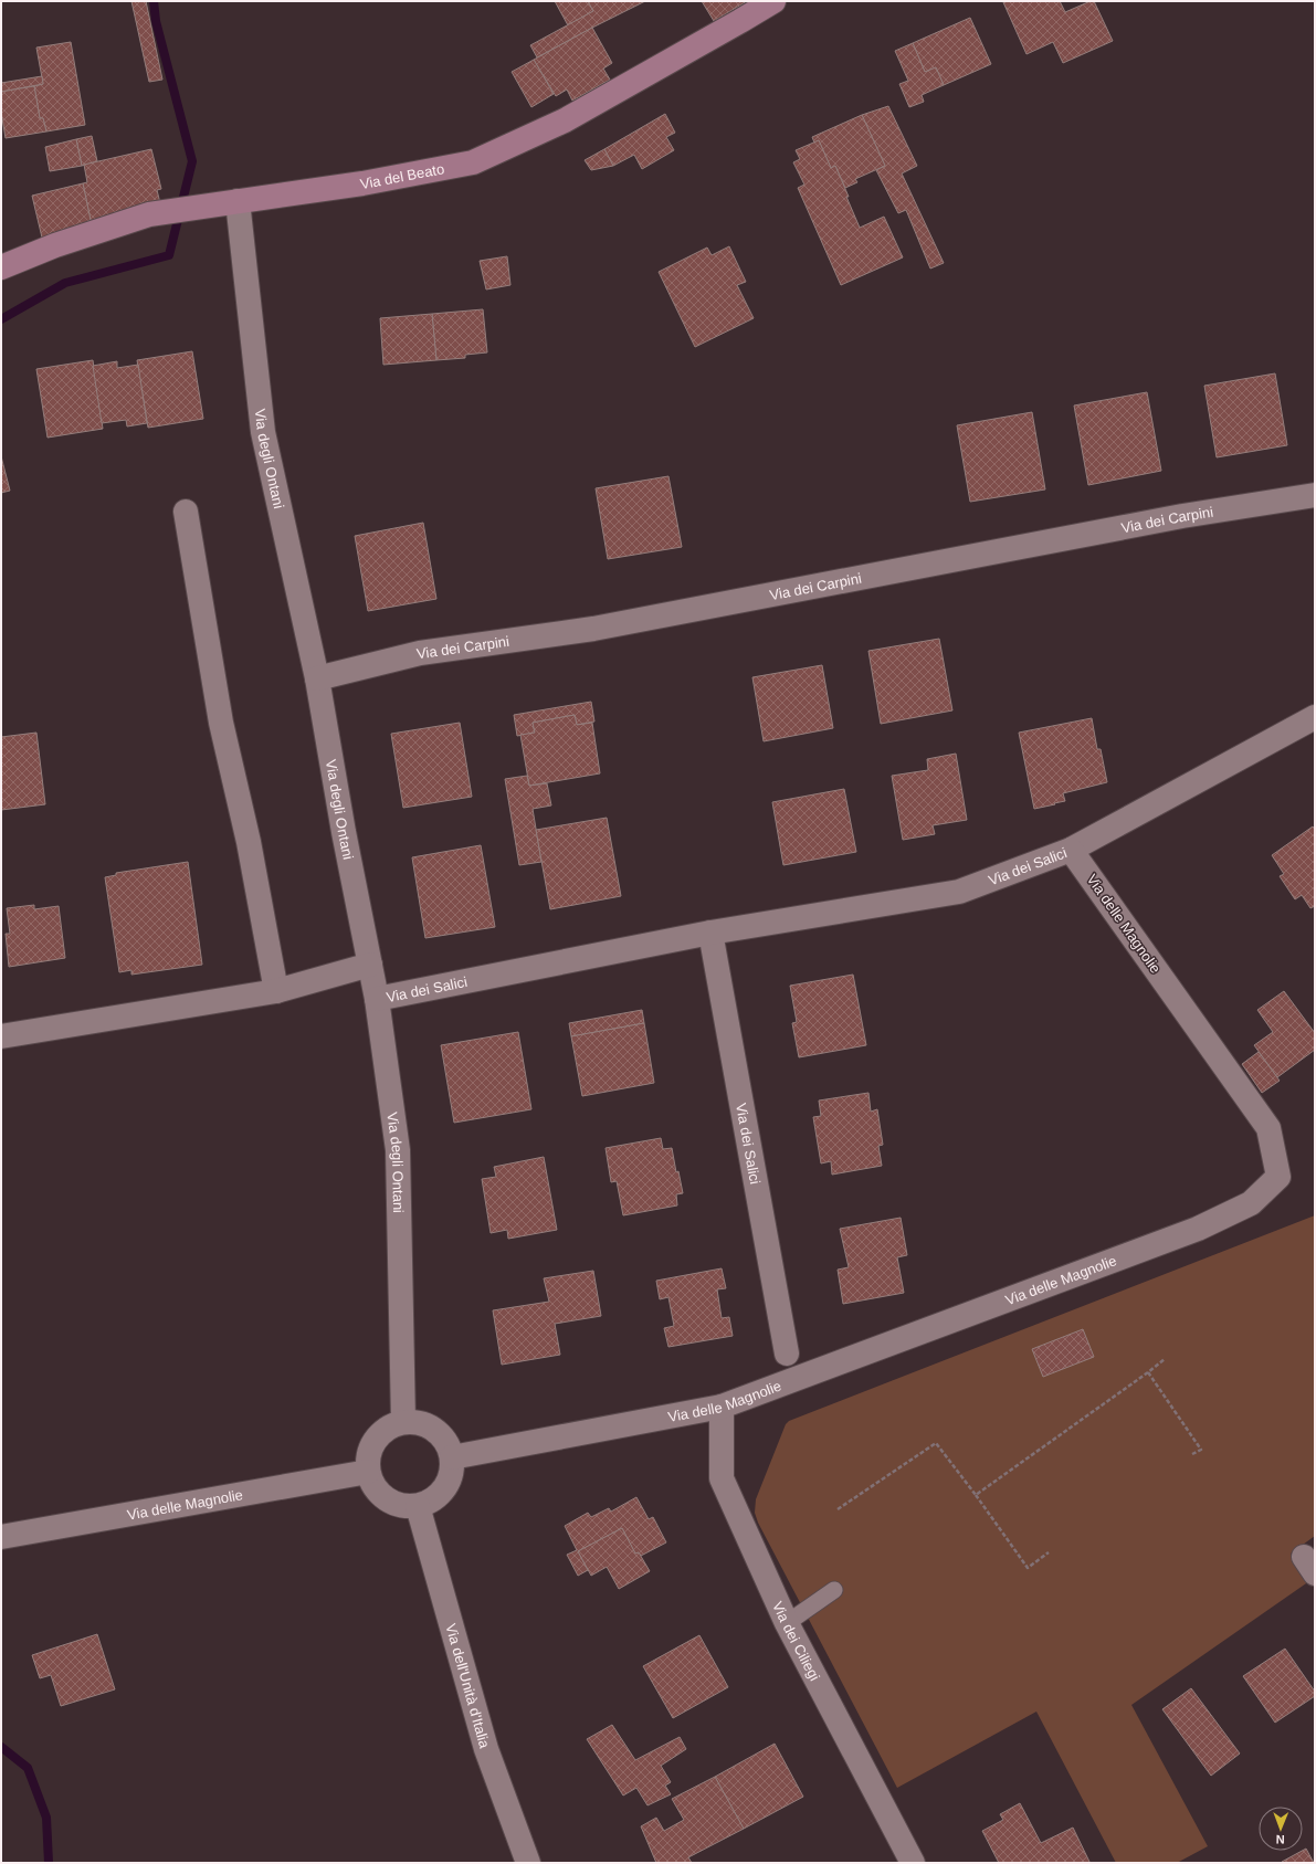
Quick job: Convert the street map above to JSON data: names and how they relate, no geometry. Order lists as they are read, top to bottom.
{
  "streets": {
    "street": [
      "Via del Beato",
      "Via degli Ontani",
      "Via dei Carpini",
      "Via dei Salici",
      "Via delle Magnolie",
      "Via dei Ciliegi",
      "Via dell'Unità d'Italia"
    ]
  },
  "crossings": [
    ["Via del Beato", "Via degli Ontani"],
    ["Via degli Ontani", "Via dei Carpini"],
    ["Via degli Ontani", "Via dei Salici"],
    ["Via degli Ontani", "Via delle Magnolie"],
    ["Via degli Ontani", "Via dell'Unità d'Italia"],
    ["Via dei Salici", "Via delle Magnolie"],
    ["Via delle Magnolie", "Via dei Ciliegi"],
    ["Via delle Magnolie", "Via dell'Unità d'Italia"]
  ],
  "north": "bottom"
}
